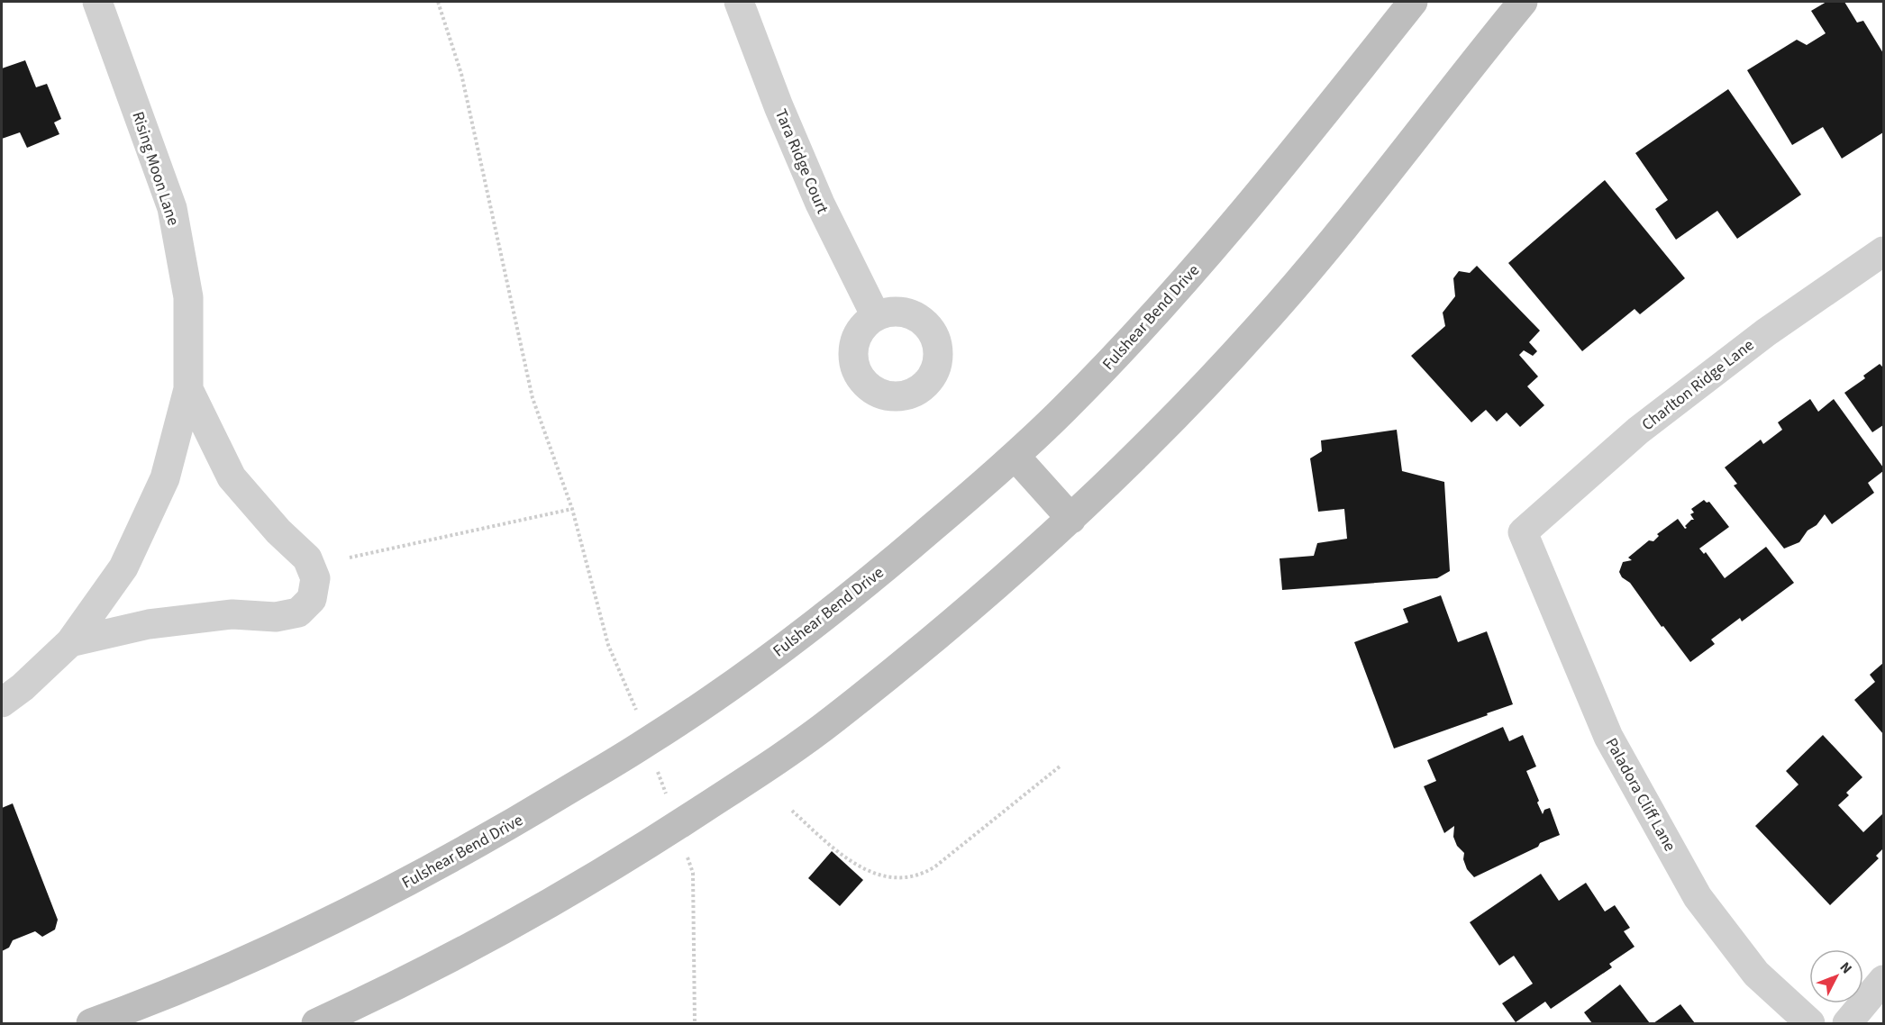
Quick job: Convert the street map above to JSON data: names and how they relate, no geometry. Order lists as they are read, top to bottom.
{
  "streets": {
    "main road": ["Fulshear Bend Drive"],
    "street": [
      "Tara Ridge Court",
      "Rising Moon Lane",
      "Charlton Ridge Lane",
      "Paladora Cliff Lane"
    ]
  },
  "crossings": [
    ["Charlton Ridge Lane", "Paladora Cliff Lane"]
  ],
  "north": "top right"
}
